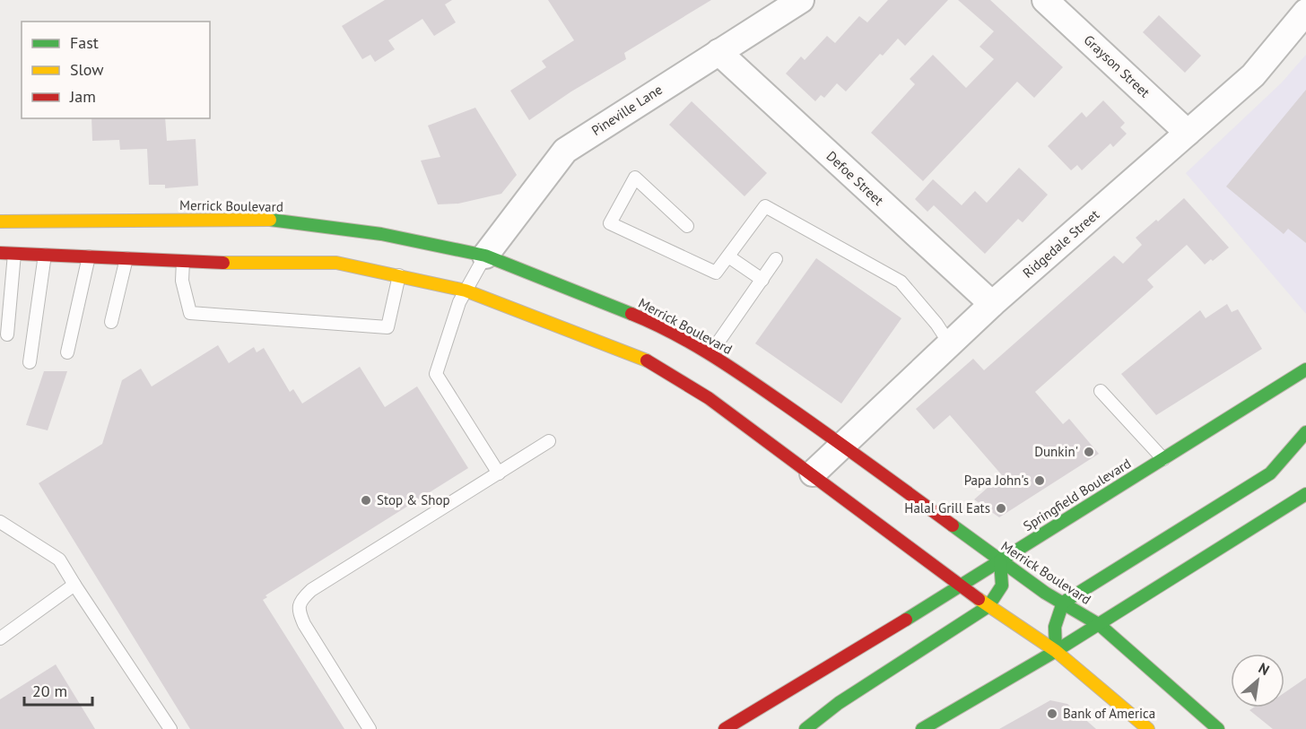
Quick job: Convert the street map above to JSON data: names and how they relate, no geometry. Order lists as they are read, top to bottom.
{
  "streets": {
    "main road": ["Merrick Boulevard", "Springfield Boulevard"],
    "street": [
      "Grayson Street",
      "Pineville Lane",
      "Defoe Street",
      "Ridgedale Street"
    ]
  },
  "crossings": [
    ["Grayson Street", "Ridgedale Street"],
    ["Pineville Lane", "Defoe Street"],
    ["Pineville Lane", "Merrick Boulevard"],
    ["Defoe Street", "Ridgedale Street"],
    ["Merrick Boulevard", "Ridgedale Street"],
    ["Merrick Boulevard", "Springfield Boulevard"]
  ],
  "places": [
    "Dunkin'",
    "Papa John's",
    "Stop & Shop",
    "Halal Grill Eats",
    "Bank of America"
  ],
  "legend": ["Fast", "Slow", "Jam"],
  "scale_bar": "20 m",
  "north": "top right"
}
